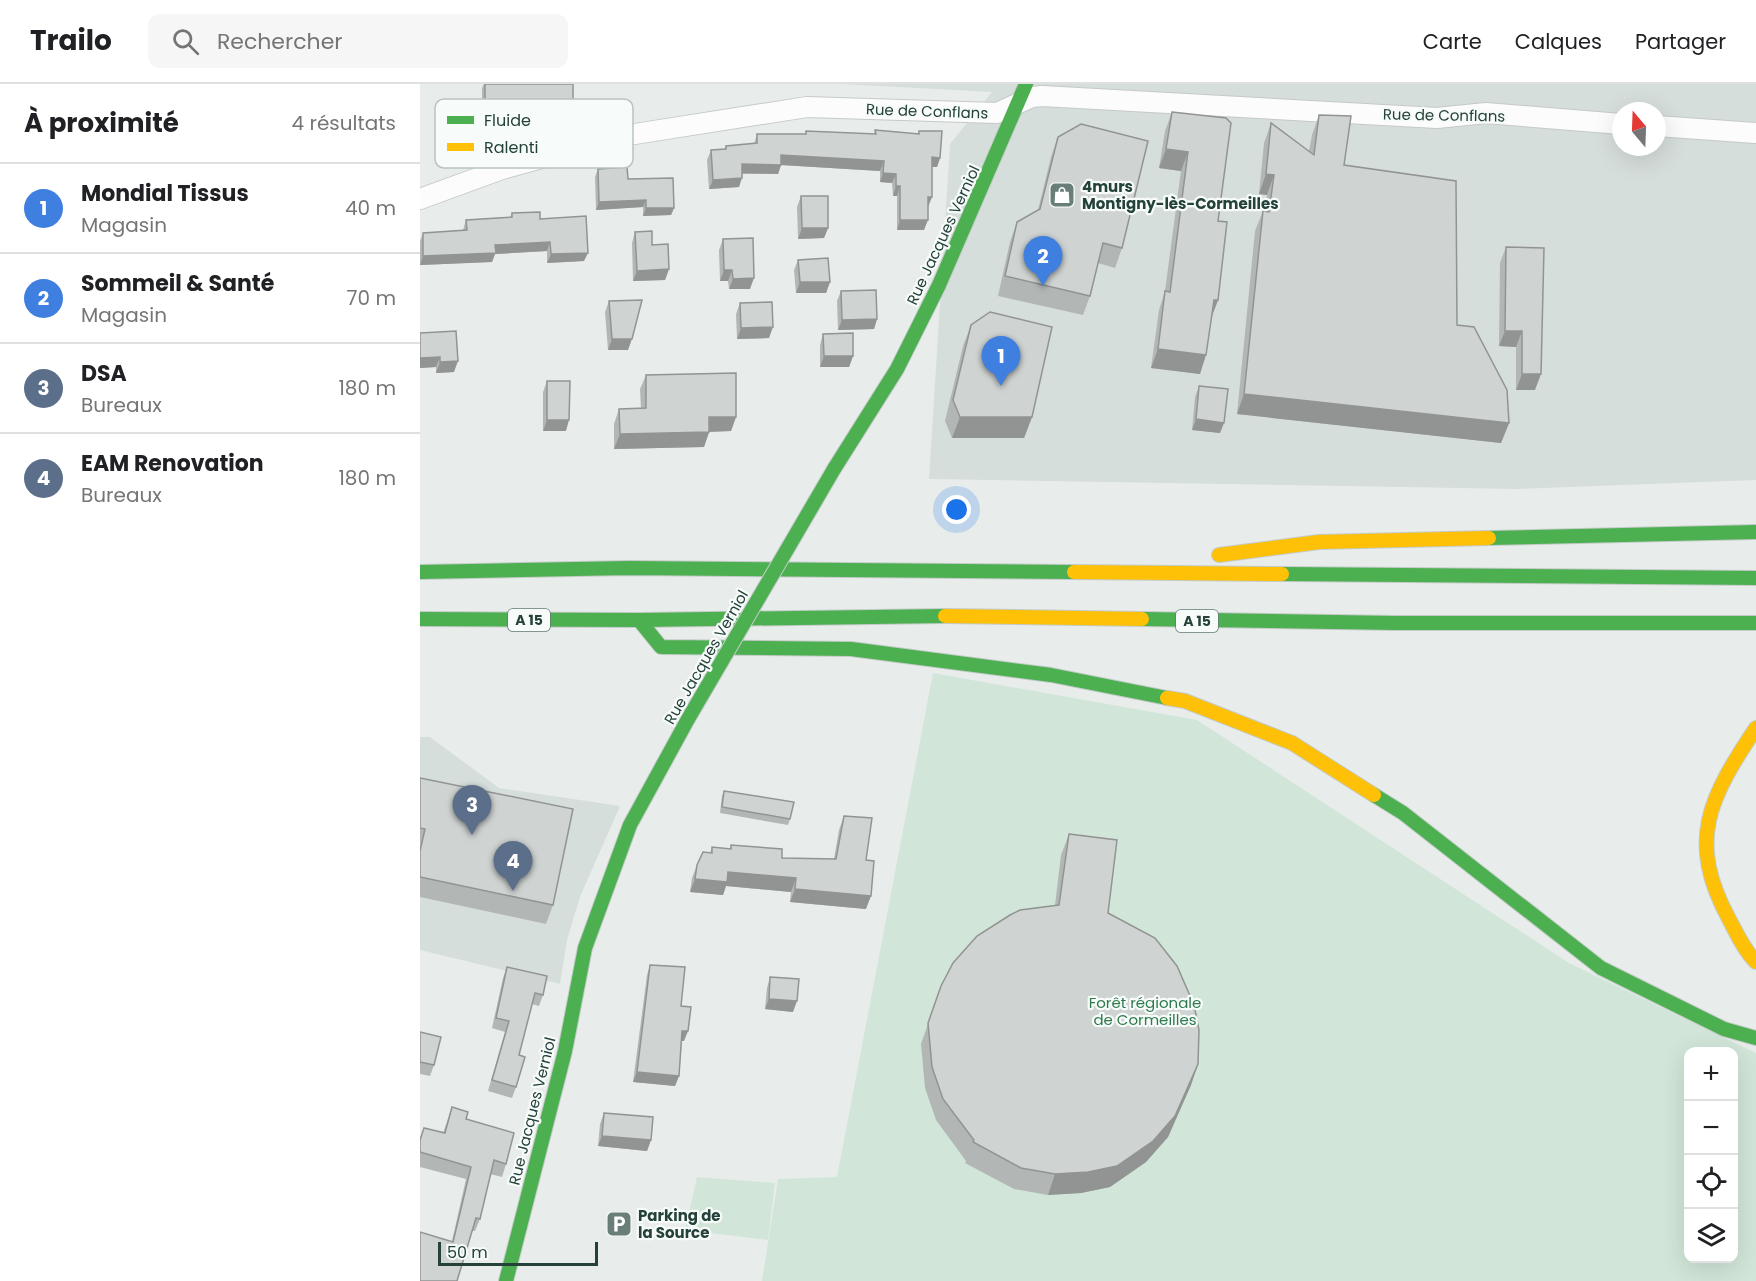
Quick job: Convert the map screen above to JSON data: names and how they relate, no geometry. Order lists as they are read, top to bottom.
{
  "streets": {
    "main road": ["Rue Jacques Verniol", "A 15"],
    "street": ["Rue de Conflans"]
  },
  "crossings": [
    ["Rue de Conflans", "Rue Jacques Verniol"]
  ],
  "parks": ["Forêt régionale de Cormeilles"],
  "places": {
    "shop": ["4murs Montigny-lès-Cormeilles"],
    "parking": ["Parking de la Source"]
  },
  "legend": ["Fluide", "Ralenti"],
  "scale_bar": "50 m",
  "north": "top",
  "page": {
    "header": "Trailo",
    "search": "Rechercher",
    "nav": ["Carte", "Calques", "Partager"],
    "heading": ["À proximité", "4 résultats"],
    "list": [
      {
        "mark": "1",
        "name": "Mondial Tissus",
        "note": "Magasin",
        "value": "40 m"
      },
      {
        "mark": "2",
        "name": "Sommeil & Santé",
        "note": "Magasin",
        "value": "70 m"
      },
      {
        "mark": "3",
        "name": "DSA",
        "note": "Bureaux",
        "value": "180 m"
      },
      {
        "mark": "4",
        "name": "EAM Renovation",
        "note": "Bureaux",
        "value": "180 m"
      }
    ],
    "pins": [
      "2",
      "1",
      "3",
      "4"
    ],
    "map_buttons": ["+", "−"],
    "scale": "50 m"
  }
}
